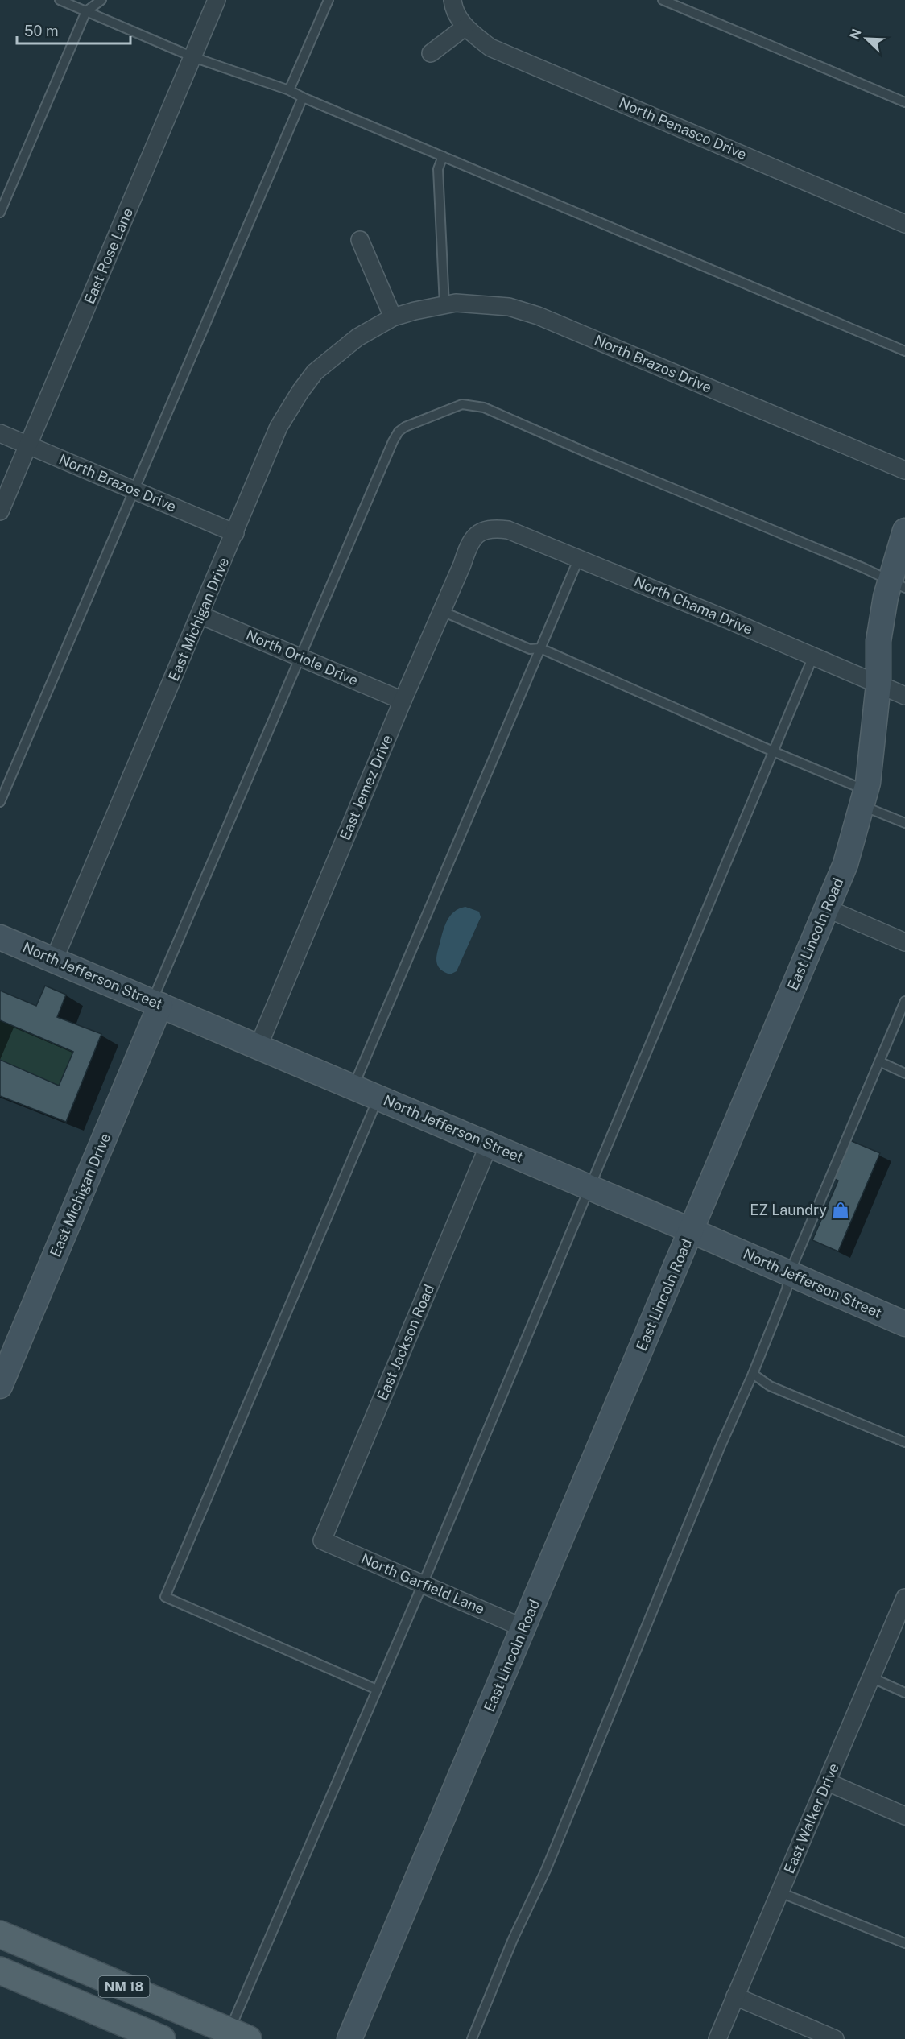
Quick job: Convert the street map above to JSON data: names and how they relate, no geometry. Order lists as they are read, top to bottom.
{
  "streets": {
    "main road": ["NM 18"],
    "street": [
      "North Penasco Drive",
      "East Rose Lane",
      "North Brazos Drive",
      "North Chama Drive",
      "East Michigan Drive",
      "North Oriole Drive",
      "East Jemez Drive",
      "East Lincoln Road",
      "North Jefferson Street",
      "East Jackson Road",
      "North Garfield Lane",
      "East Walker Drive"
    ]
  },
  "crossings": [
    ["East Rose Lane", "North Brazos Drive"],
    ["North Brazos Drive", "East Michigan Drive"],
    ["North Chama Drive", "East Jemez Drive"],
    ["North Chama Drive", "East Lincoln Road"],
    ["East Michigan Drive", "North Oriole Drive"],
    ["East Michigan Drive", "North Jefferson Street"],
    ["North Oriole Drive", "East Jemez Drive"],
    ["East Jemez Drive", "North Jefferson Street"],
    ["East Lincoln Road", "North Jefferson Street"],
    ["East Lincoln Road", "North Garfield Lane"],
    ["North Jefferson Street", "East Jackson Road"],
    ["East Jackson Road", "North Garfield Lane"]
  ],
  "places": {
    "shop": ["EZ Laundry"]
  },
  "scale_bar": "50 m",
  "north": "top left"
}
